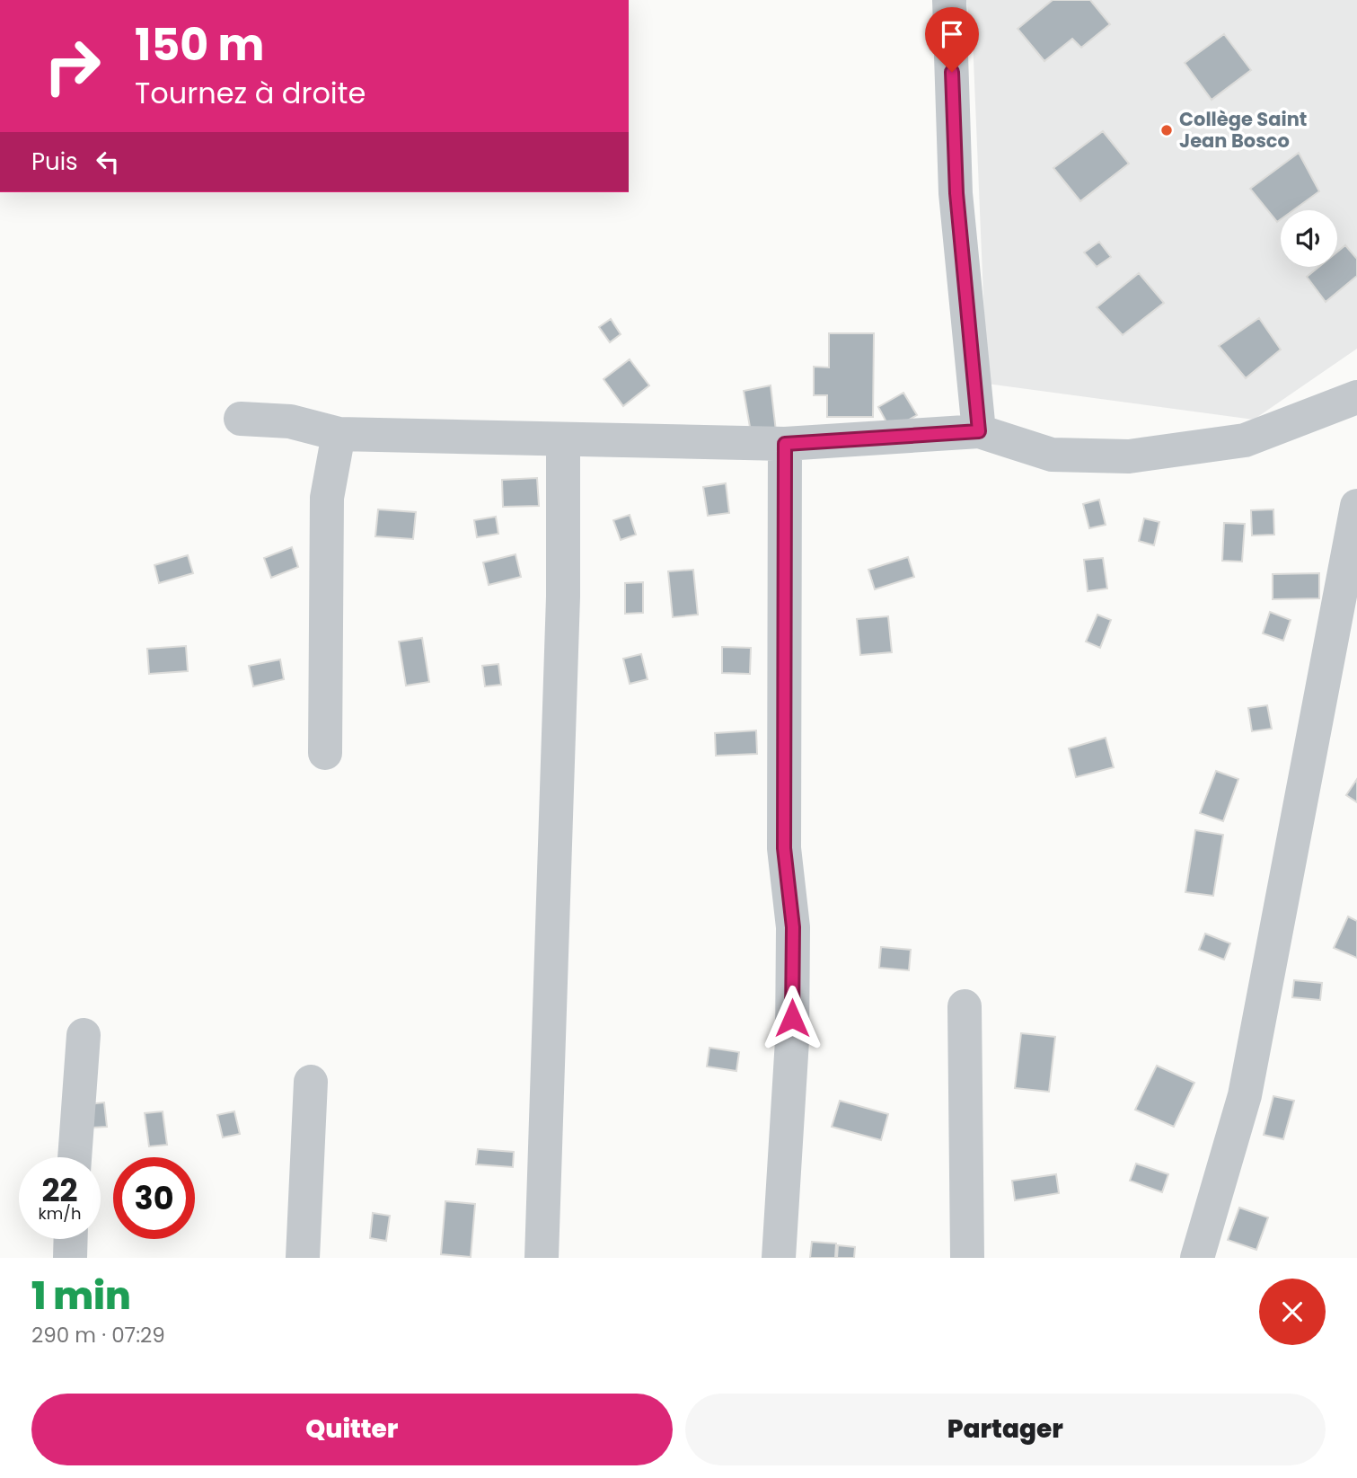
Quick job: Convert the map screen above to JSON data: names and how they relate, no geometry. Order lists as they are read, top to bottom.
{
  "places": ["Collège Saint Jean Bosco"],
  "page": {
    "turn": ["150 m", "Tournez à droite"],
    "then": "Puis",
    "speed": "22 km/h",
    "limit": "30",
    "heading": ["1 min", "290 m · 07:29"],
    "buttons": ["Quitter", "Partager"]
  }
}
